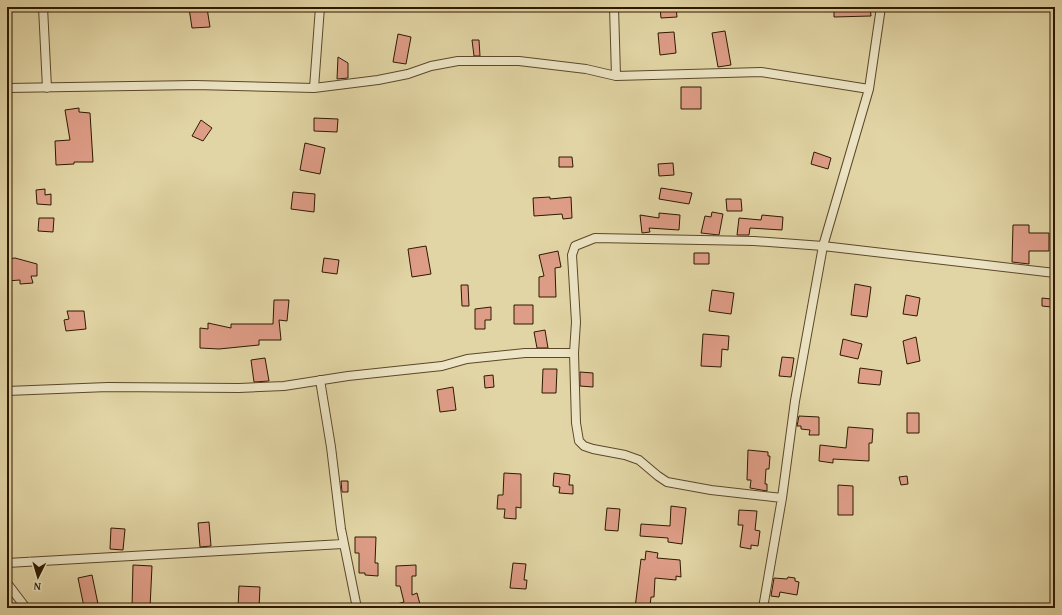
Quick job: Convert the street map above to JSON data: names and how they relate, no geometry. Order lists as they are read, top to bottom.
{
  "north": "bottom"
}
